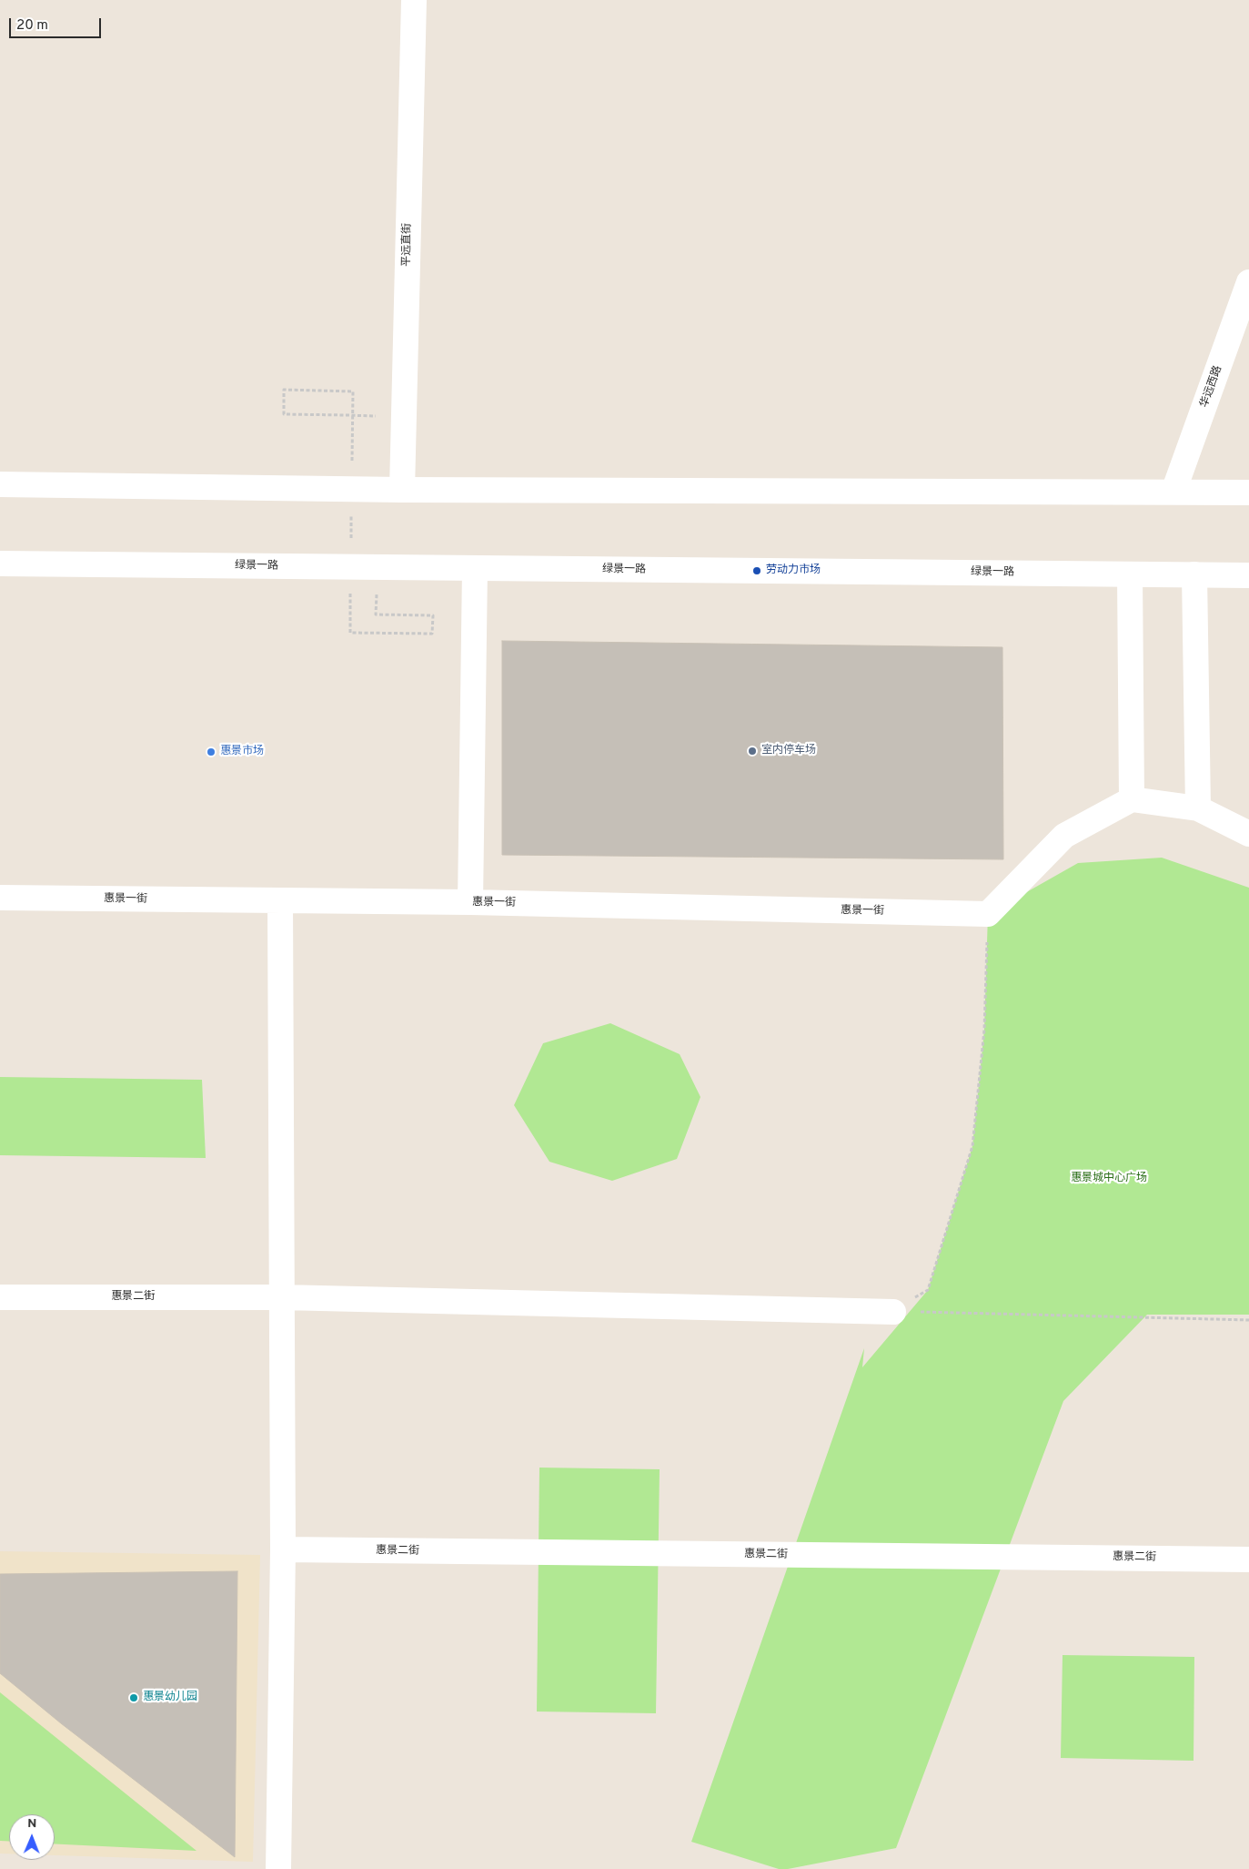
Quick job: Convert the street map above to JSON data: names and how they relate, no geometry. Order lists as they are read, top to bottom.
{
  "streets": {
    "street": [
      "平远直街",
      "华远西路",
      "绿景一路",
      "惠景一街",
      "惠景二街"
    ]
  },
  "parks": ["惠景城中心广场"],
  "places": [
    "劳动力市场",
    "室内停车场",
    "惠景市场",
    "惠景幼儿园"
  ],
  "scale_bar": "20 m",
  "north": "top"
}
